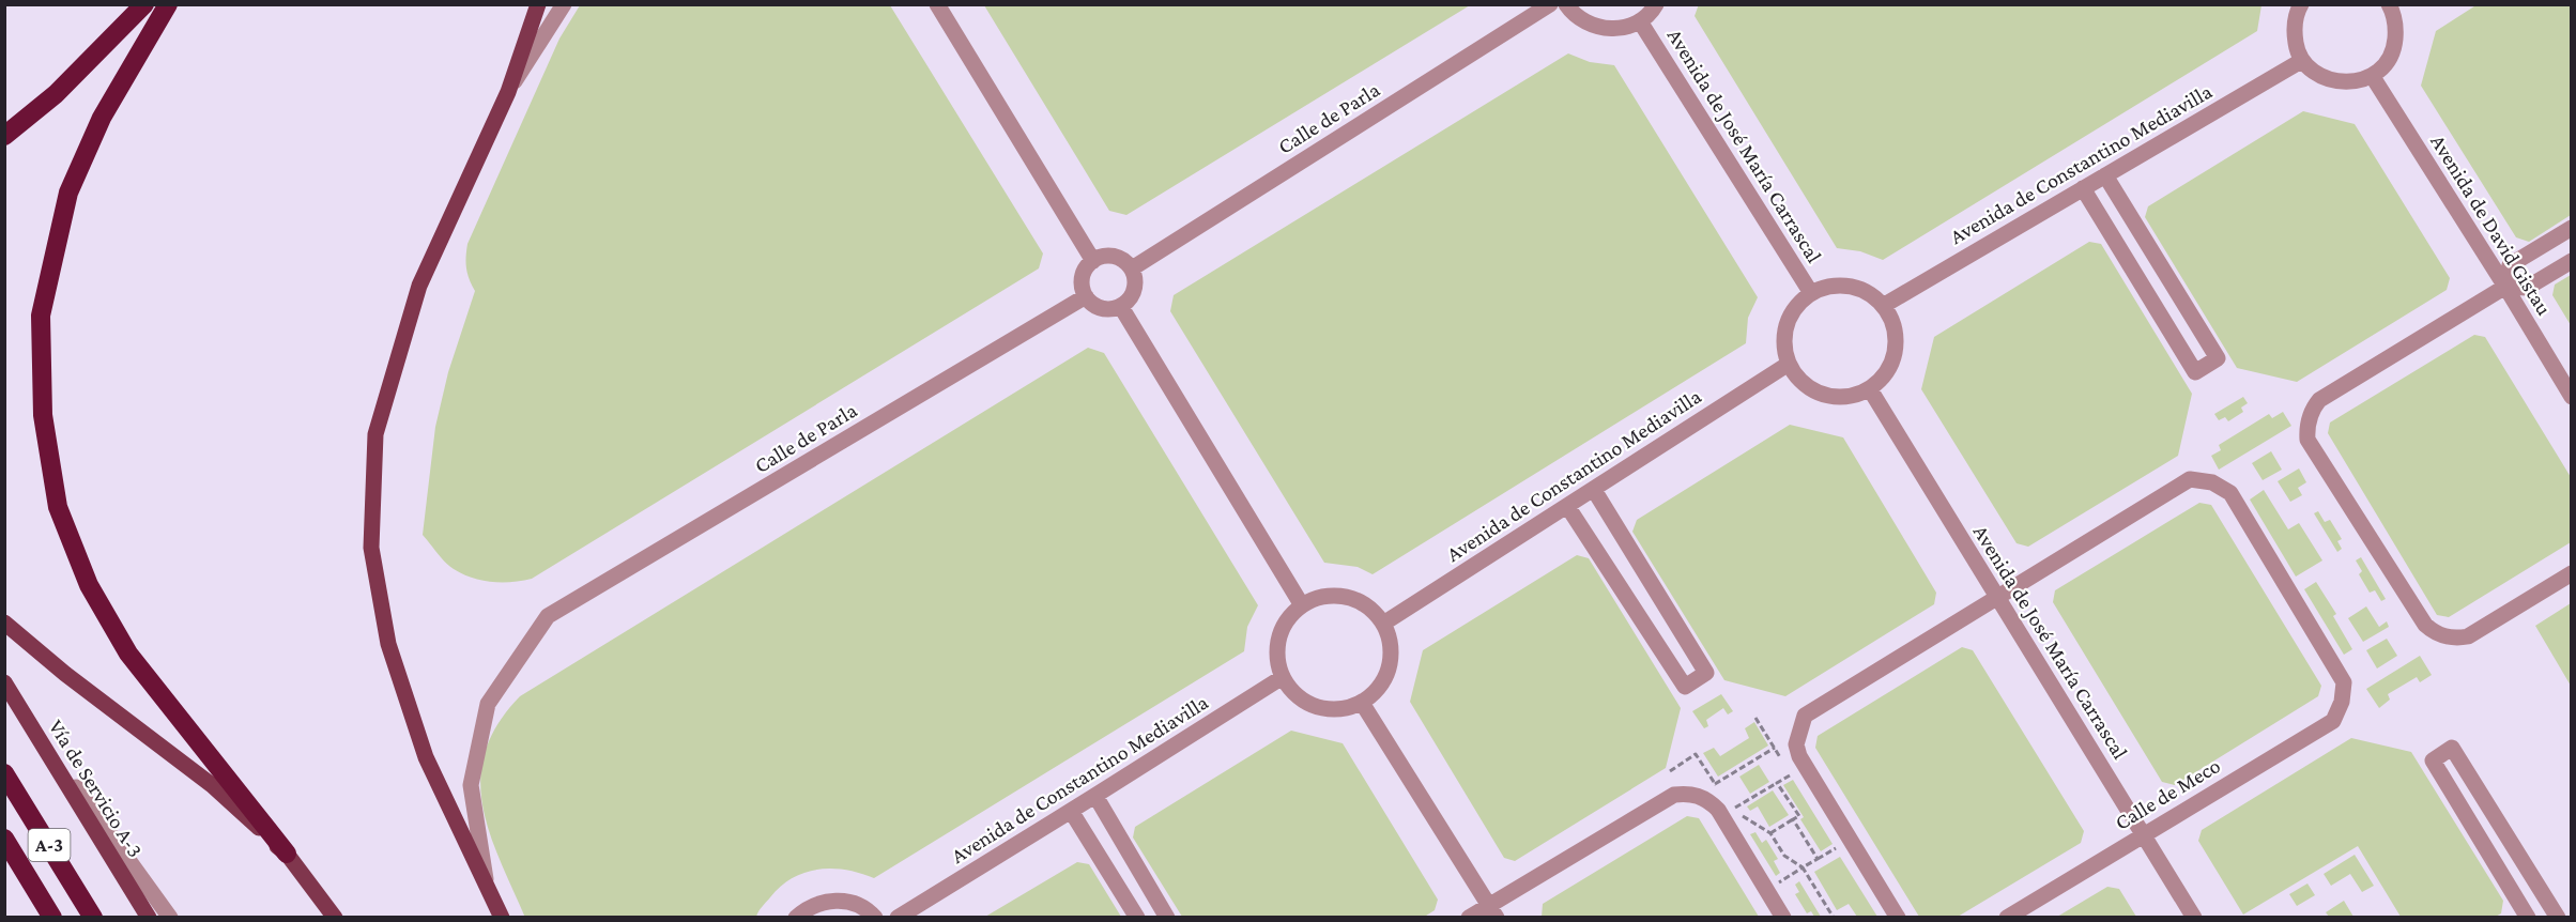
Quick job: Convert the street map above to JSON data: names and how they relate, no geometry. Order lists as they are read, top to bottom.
{
  "streets": {
    "highway": ["A-3"],
    "main road": ["Vía de Servicio A-3"],
    "street": [
      "Calle de Parla",
      "Avenida de José María Carrascal",
      "Avenida de Constantino Mediavilla",
      "Avenida de David Gistau",
      "Calle de Meco"
    ]
  },
  "crossings": [
    ["Avenida de José María Carrascal", "Avenida de Constantino Mediavilla"],
    ["Avenida de José María Carrascal", "Calle de Meco"]
  ]
}
